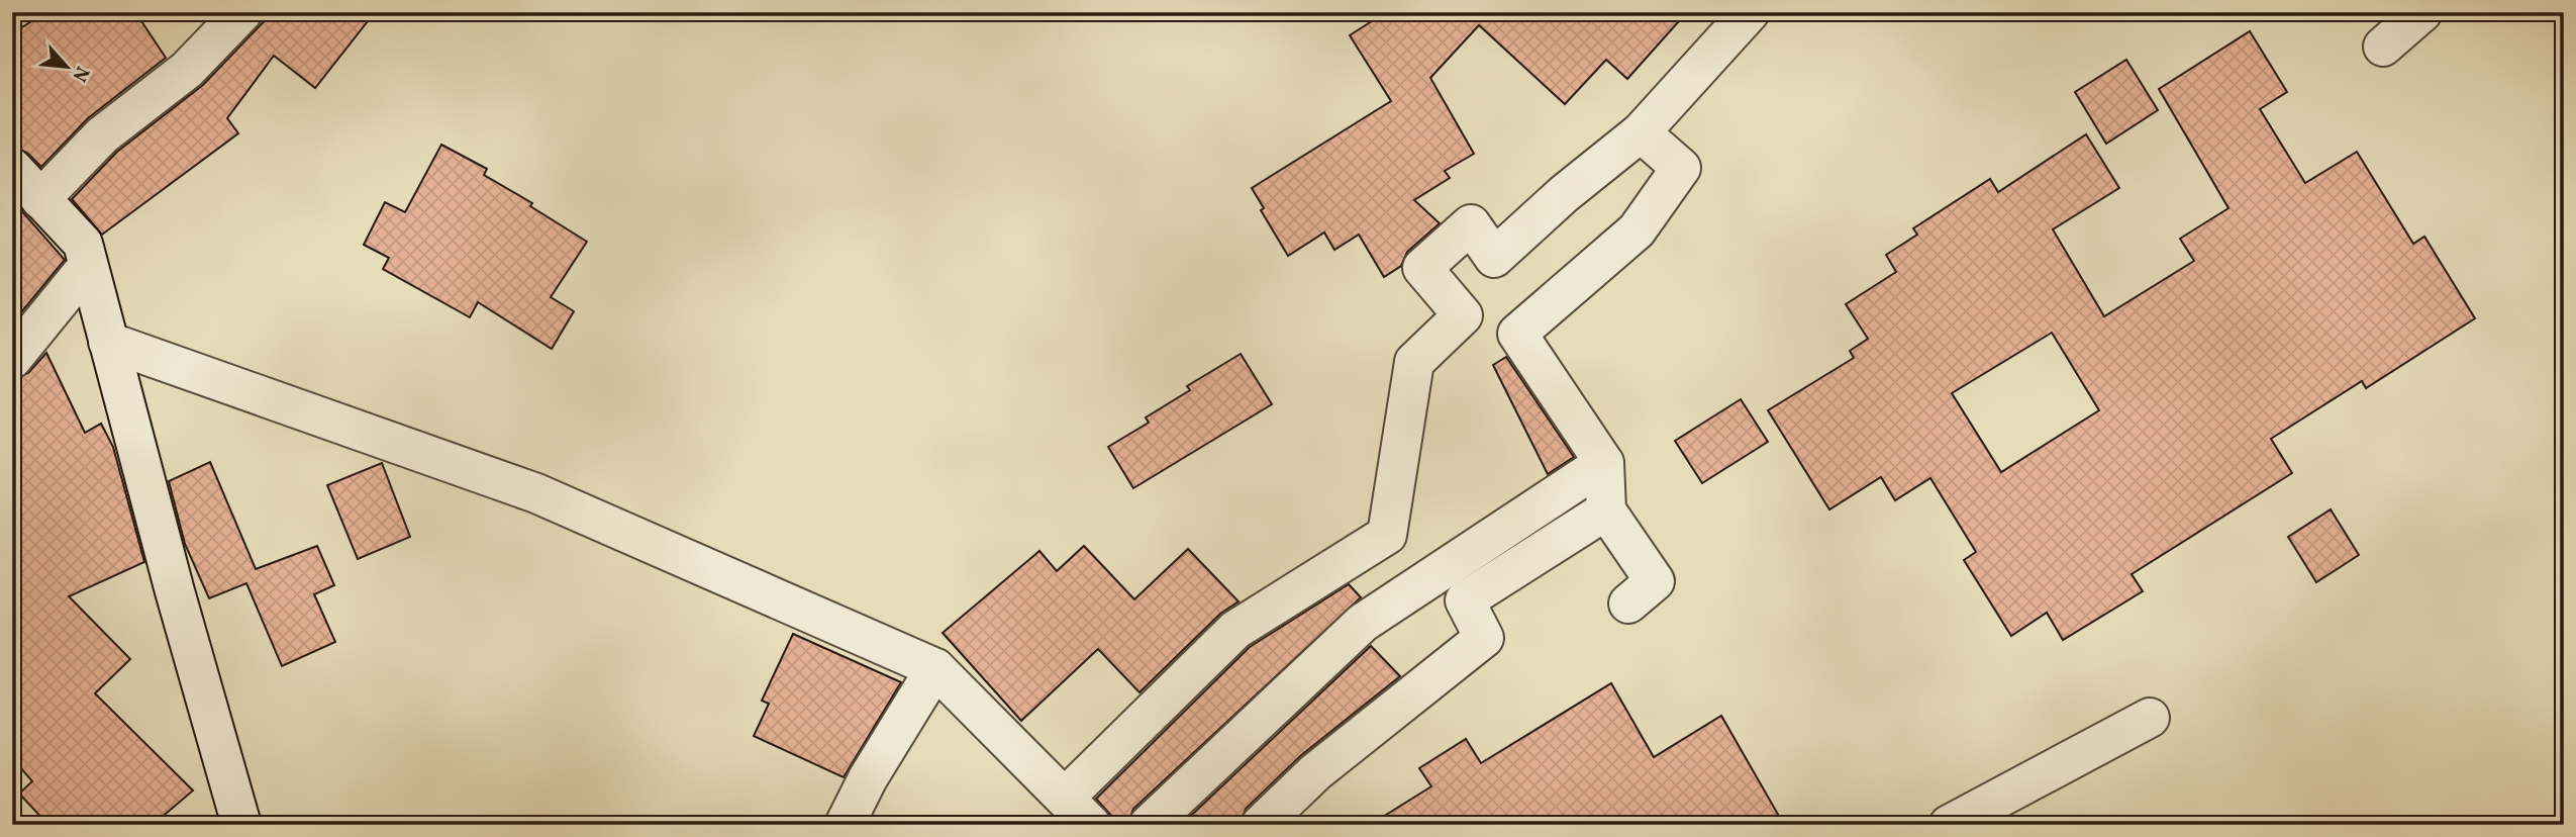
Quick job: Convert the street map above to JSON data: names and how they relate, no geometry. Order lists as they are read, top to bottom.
{
  "north": "bottom right"
}
